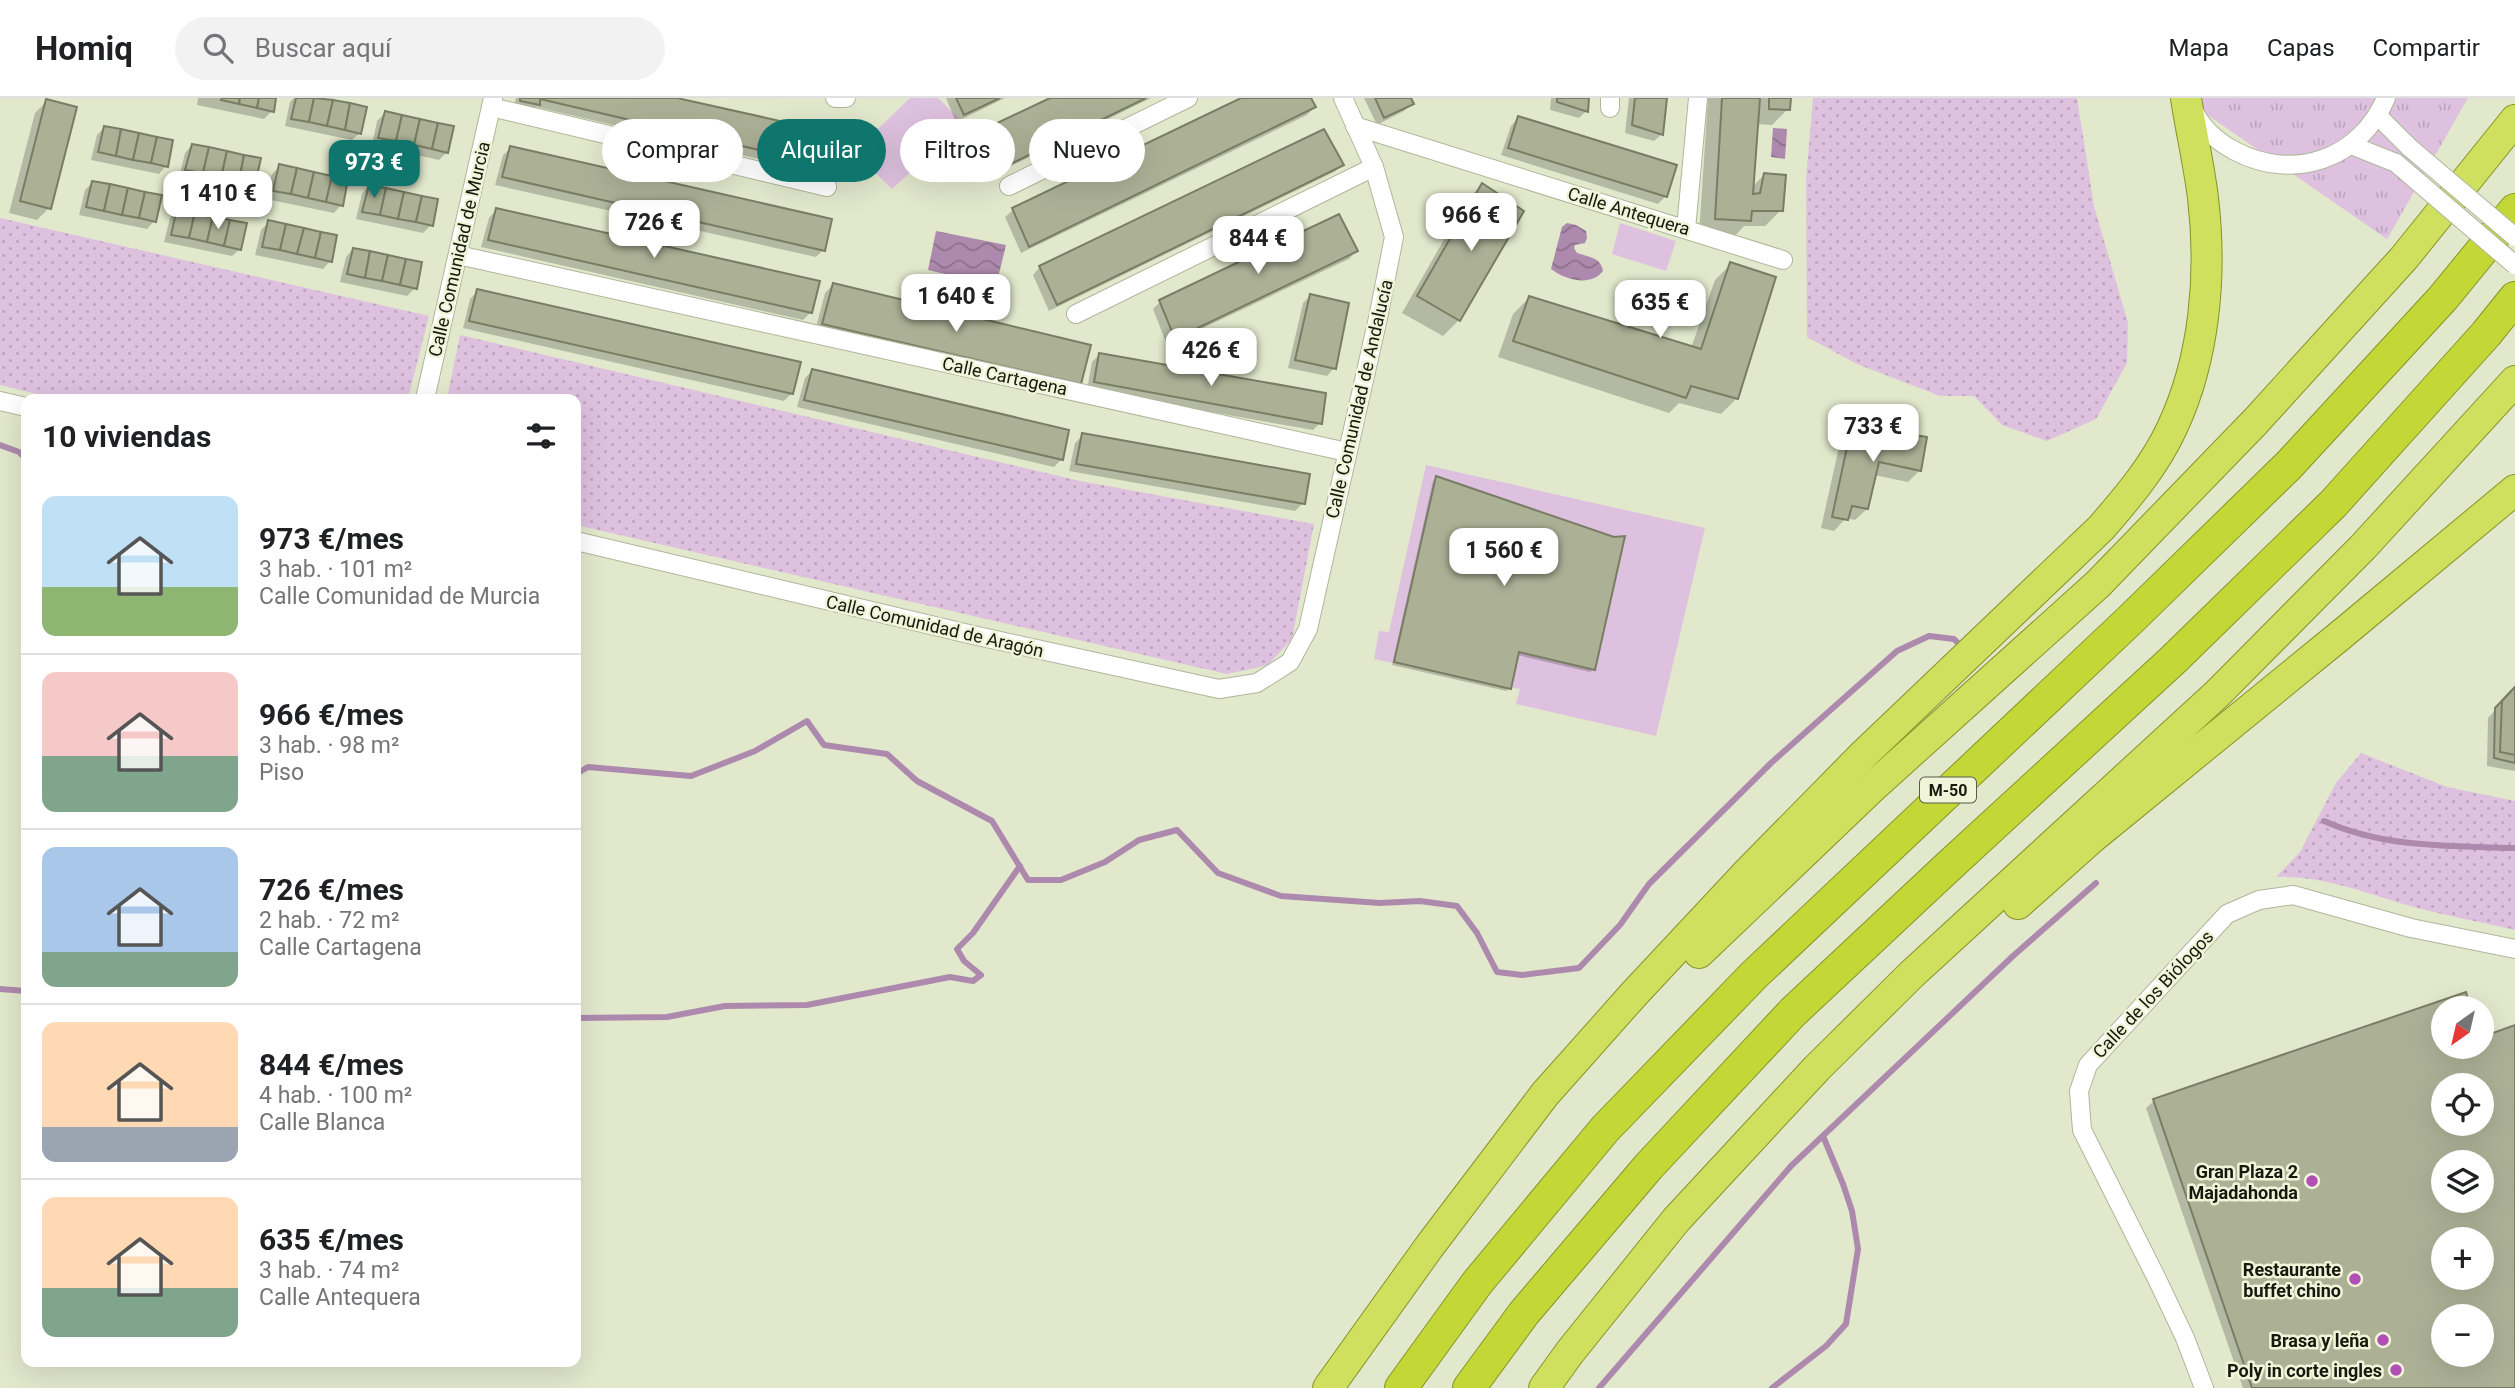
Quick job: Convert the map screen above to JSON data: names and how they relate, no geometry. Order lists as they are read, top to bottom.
{
  "streets": {
    "highway": ["M-50"],
    "street": [
      "Calle Antequera",
      "Calle Comunidad de Murcia",
      "Calle Cartagena",
      "Calle Comunidad de Andalucía",
      "Calle Comunidad de Aragón",
      "Calle de los Biólogos"
    ]
  },
  "crossings": [
    ["Calle Antequera", "Calle Comunidad de Andalucía"],
    ["Calle Comunidad de Murcia", "Calle Cartagena"],
    ["Calle Cartagena", "Calle Comunidad de Andalucía"],
    ["Calle Comunidad de Andalucía", "Calle Comunidad de Aragón"]
  ],
  "places": [
    "Gran Plaza 2 Majadahonda",
    "Restaurante buffet chino",
    "Brasa y leña",
    "Poly in corte ingles"
  ],
  "north": "bottom left",
  "page": {
    "header": "Homiq",
    "search": "Buscar aquí",
    "nav": ["Mapa", "Capas", "Compartir"],
    "chip": [
      "Comprar",
      "Alquilar",
      "Filtros",
      "Nuevo"
    ],
    "price": [
      "973 €",
      "1 410 €",
      "966 €",
      "726 €",
      "844 €",
      "1 640 €",
      "635 €",
      "426 €",
      "733 €",
      "1 560 €"
    ],
    "heading": "10 viviendas",
    "list": [
      {
        "name": "973 €/mes",
        "note": "3 hab. · 101 m² · Calle Comunidad de Murcia"
      },
      {
        "name": "966 €/mes",
        "note": "3 hab. · 98 m² · Piso"
      },
      {
        "name": "726 €/mes",
        "note": "2 hab. · 72 m² · Calle Cartagena"
      },
      {
        "name": "844 €/mes",
        "note": "4 hab. · 100 m² · Calle Blanca"
      },
      {
        "name": "635 €/mes",
        "note": "3 hab. · 74 m² · Calle Antequera"
      }
    ],
    "map_buttons": ["+", "−"]
  }
}
